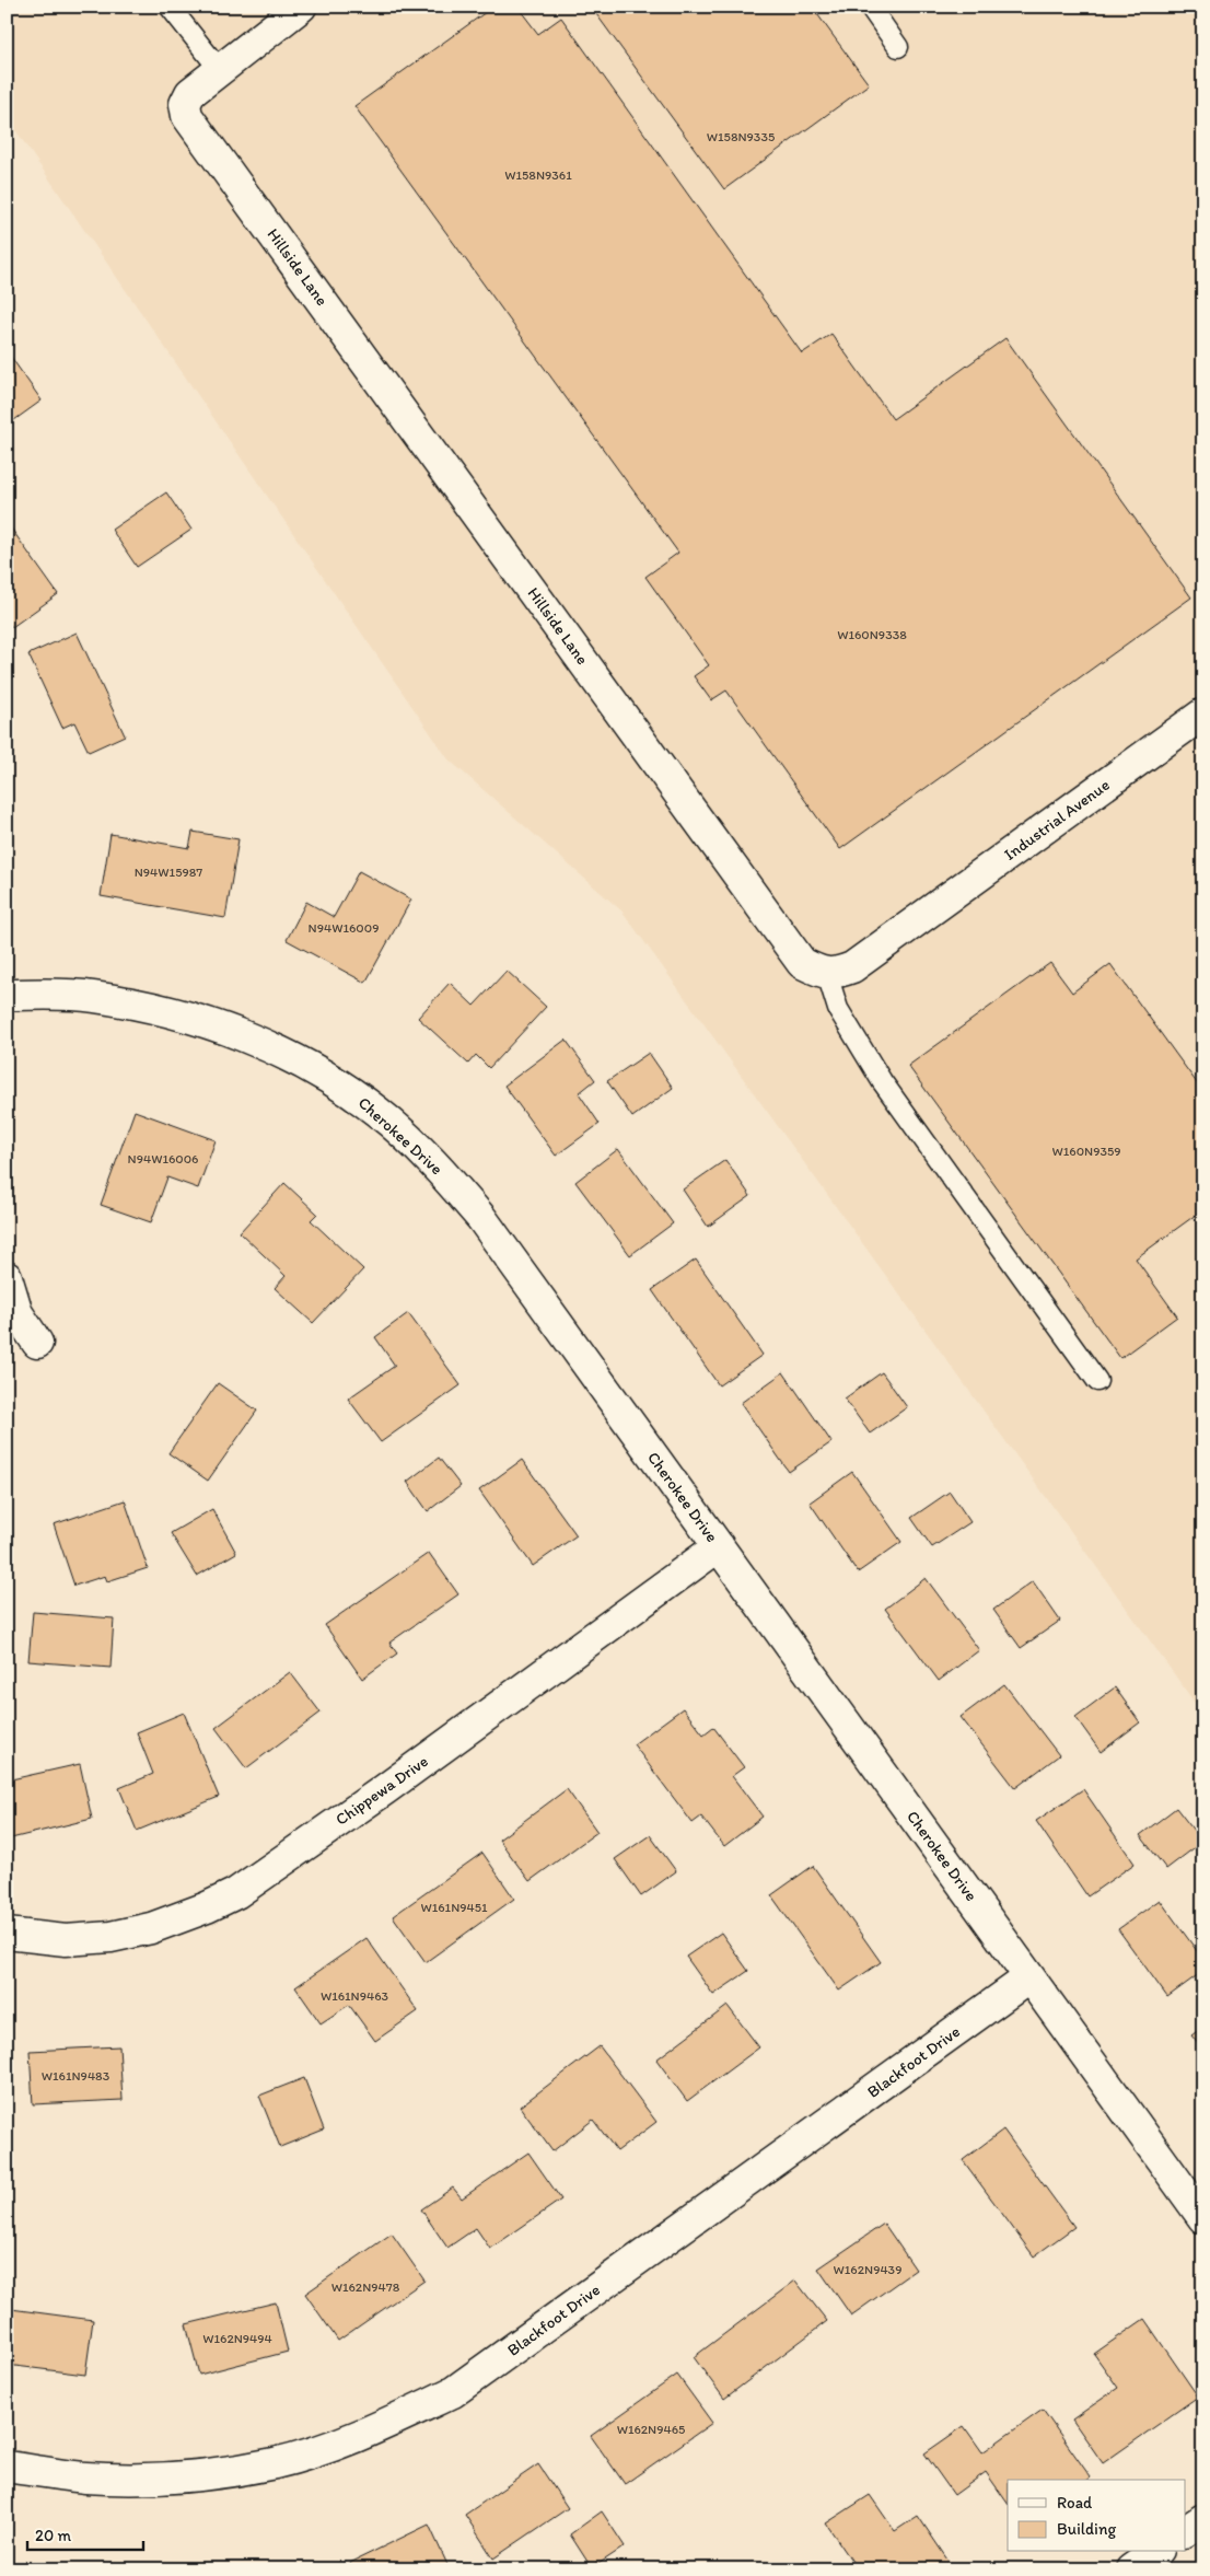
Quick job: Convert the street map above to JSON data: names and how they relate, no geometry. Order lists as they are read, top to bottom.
{
  "streets": {
    "street": [
      "Hillside Lane",
      "Industrial Avenue",
      "Cherokee Drive",
      "Chippewa Drive",
      "Blackfoot Drive"
    ]
  },
  "crossings": [
    ["Hillside Lane", "Industrial Avenue"],
    ["Cherokee Drive", "Chippewa Drive"],
    ["Cherokee Drive", "Blackfoot Drive"]
  ],
  "house_numbers": [
    "W158N9335",
    "W158N9361",
    "W160N9338",
    "N94W15987",
    "N94W16009",
    "W160N9359",
    "N94W16006",
    "W161N9451",
    "W161N9463",
    "W161N9483",
    "W162N9439",
    "W162N9478",
    "W162N9494",
    "W162N9465"
  ],
  "legend": ["Road", "Building"],
  "scale_bar": "20 m"
}
